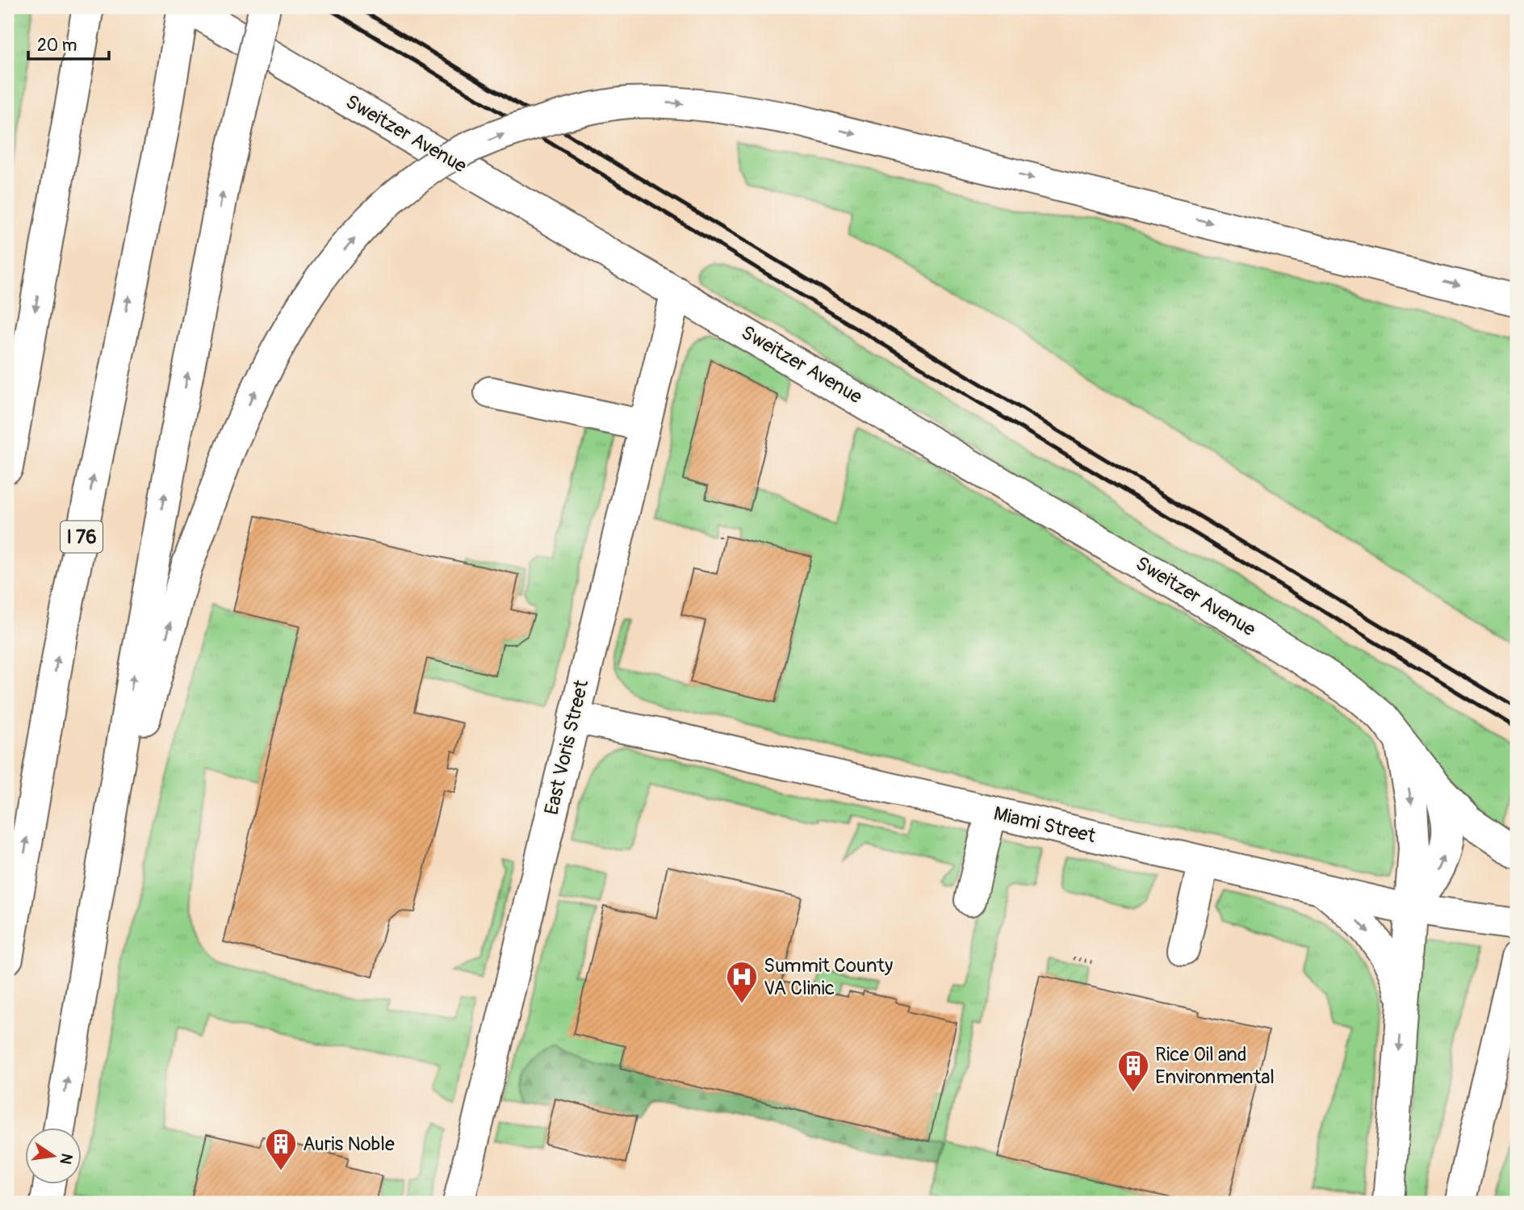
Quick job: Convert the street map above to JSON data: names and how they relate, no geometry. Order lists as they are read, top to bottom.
{
  "streets": {
    "main road": [
      "Sweitzer Avenue",
      "I 76",
      "East Voris Street",
      "Miami Street"
    ]
  },
  "crossings": [
    ["Sweitzer Avenue", "East Voris Street"],
    ["Sweitzer Avenue", "Miami Street"],
    ["East Voris Street", "Miami Street"]
  ],
  "places": {
    "hospital": ["Summit County VA Clinic"],
    "building": ["Rice Oil and Environmental", "Auris Noble"]
  },
  "scale_bar": "20 m",
  "north": "right"
}
